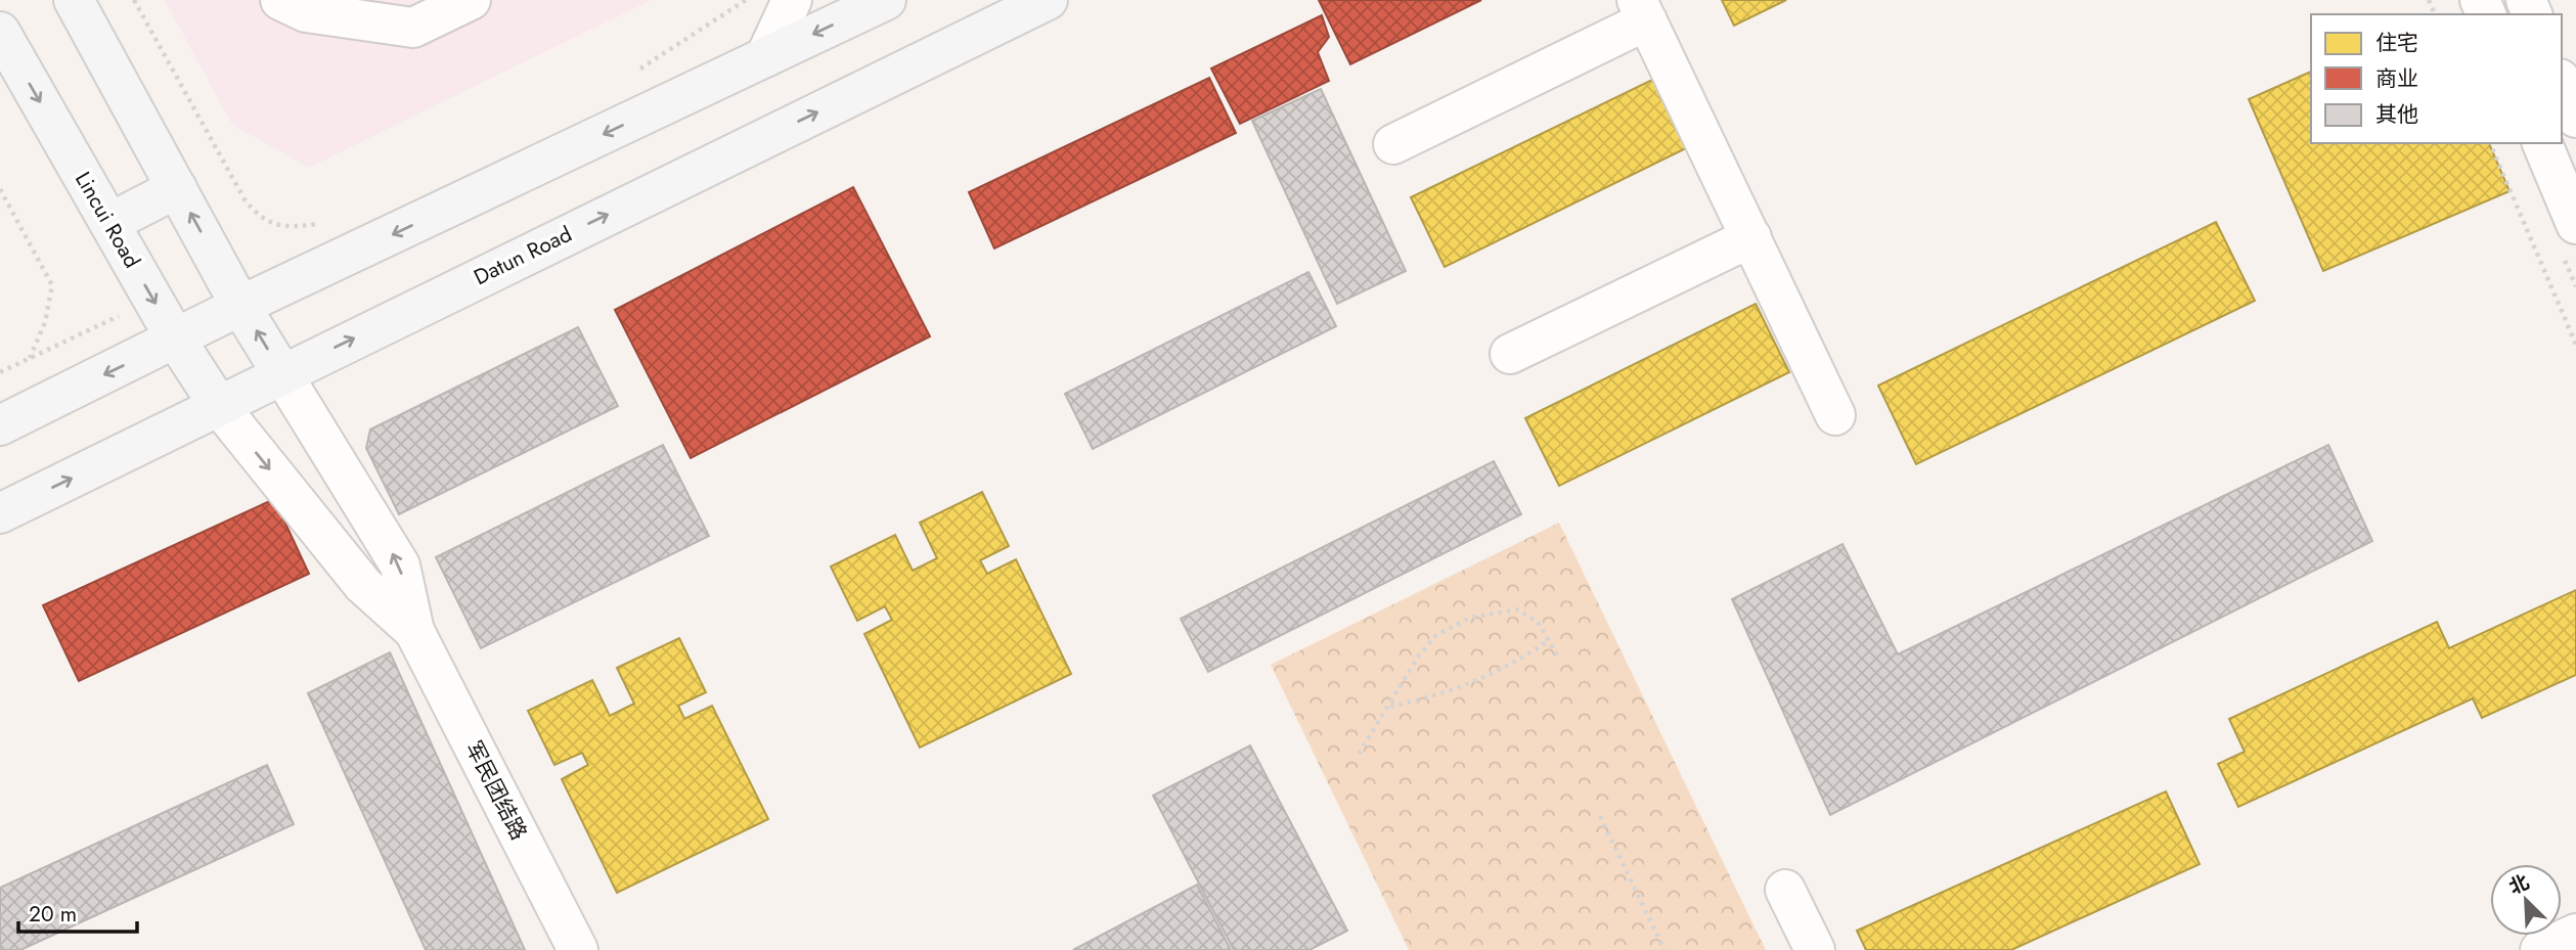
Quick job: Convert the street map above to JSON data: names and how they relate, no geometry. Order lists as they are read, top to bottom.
{
  "streets": {
    "main road": ["Lincui Road", "Datun Road"],
    "street": ["军民团结路"]
  },
  "crossings": [
    ["Lincui Road", "Datun Road"],
    ["Lincui Road", "军民团结路"],
    ["Datun Road", "军民团结路"]
  ],
  "legend": ["住宅", "商业", "其他"],
  "scale_bar": "20 m",
  "north": "top left"
}
